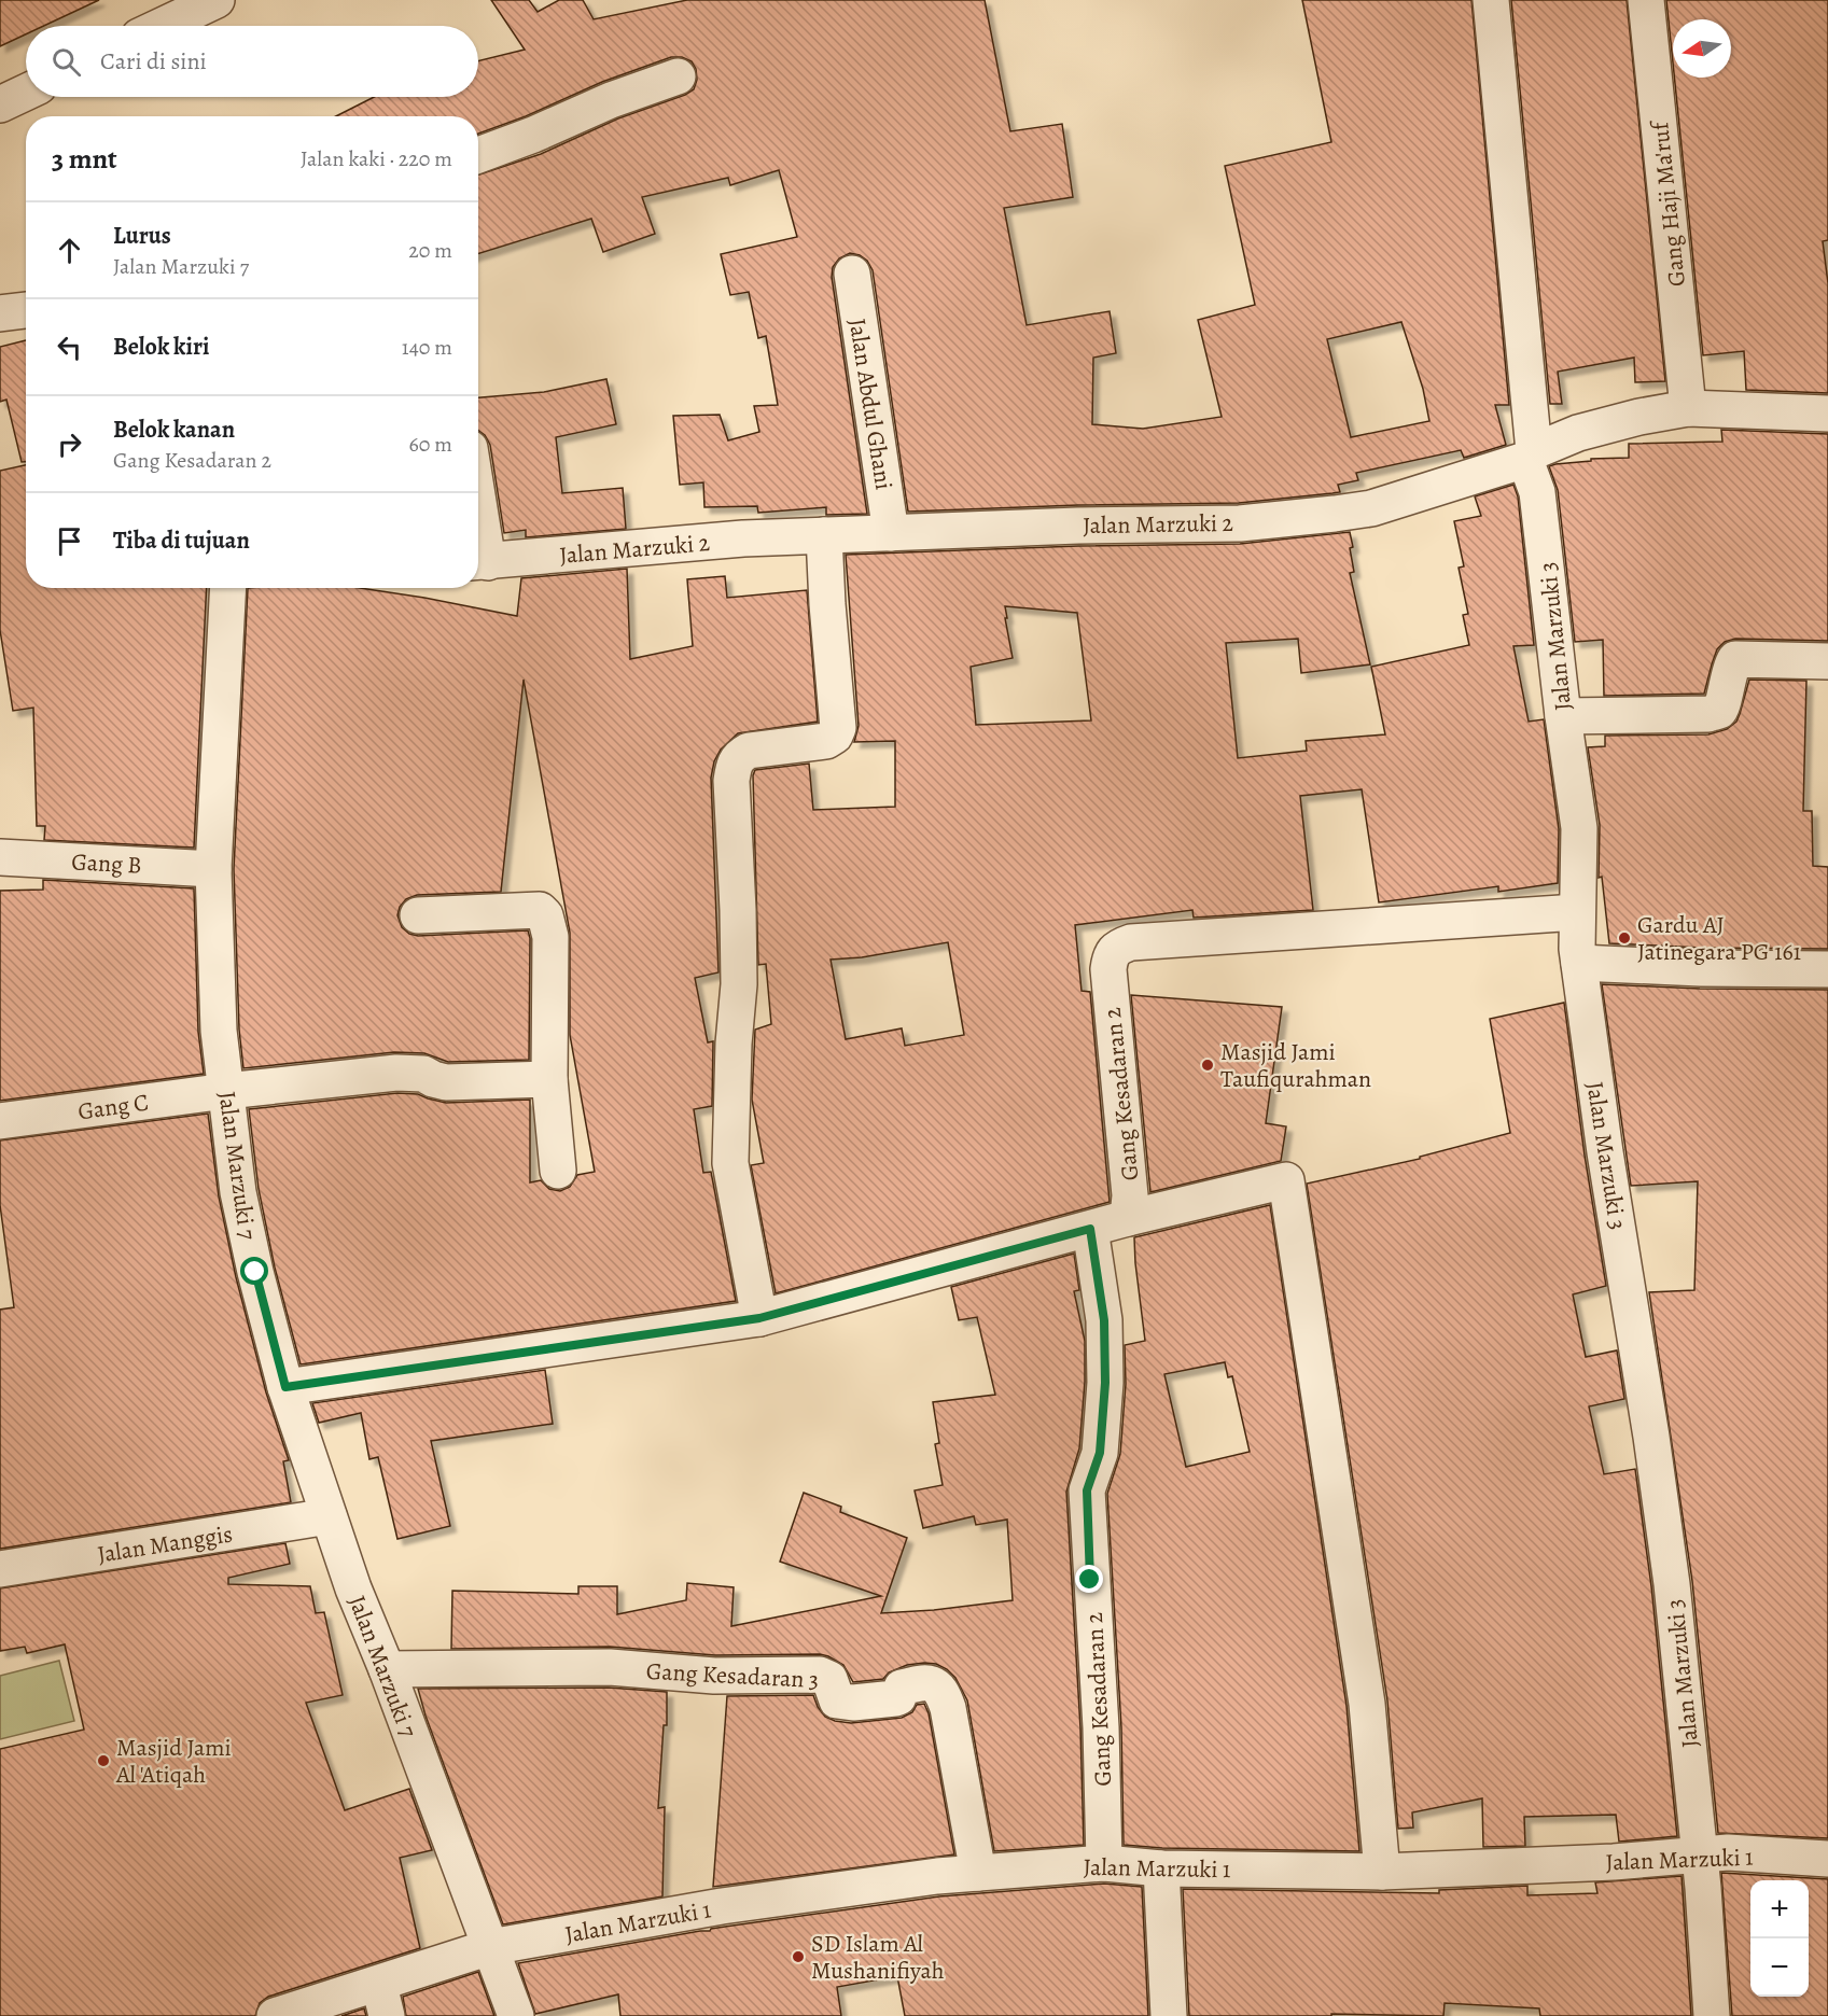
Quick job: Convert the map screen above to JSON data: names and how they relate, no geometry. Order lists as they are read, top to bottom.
{
  "streets": {
    "street": [
      "Gang Haji Ma'ruf",
      "Jalan Abdul Ghani",
      "Jalan Marzuki 2",
      "Jalan Marzuki 3",
      "Gang B",
      "Gang Kesadaran 2",
      "Gang C",
      "Jalan Marzuki 7",
      "Jalan Manggis",
      "Gang Kesadaran 3",
      "Jalan Marzuki 1"
    ]
  },
  "crossings": [
    ["Gang Haji Ma'ruf", "Jalan Marzuki 2"],
    ["Jalan Abdul Ghani", "Jalan Marzuki 2"],
    ["Jalan Marzuki 2", "Jalan Marzuki 3"],
    ["Jalan Marzuki 3", "Gang Kesadaran 2"],
    ["Jalan Marzuki 3", "Jalan Marzuki 1"],
    ["Gang B", "Jalan Marzuki 7"],
    ["Gang Kesadaran 2", "Jalan Marzuki 1"],
    ["Gang C", "Jalan Marzuki 7"],
    ["Jalan Marzuki 7", "Jalan Manggis"],
    ["Jalan Marzuki 7", "Gang Kesadaran 3"],
    ["Jalan Marzuki 7", "Jalan Marzuki 1"],
    ["Gang Kesadaran 3", "Jalan Marzuki 1"]
  ],
  "places": [
    "Gardu AJ Jatinegara PG 161",
    "Masjid Jami Taufiqurahman",
    "Masjid Jami Al 'Atiqah",
    "SD Islam Al Mushanifiyah"
  ],
  "north": "left",
  "page": {
    "search": "Cari di sini",
    "heading": ["3 mnt", "Jalan kaki · 220 m"],
    "list": [
      ["Lurus", "Jalan Marzuki 7", "20 m"],
      ["Belok kiri", "140 m"],
      ["Belok kanan", "Gang Kesadaran 2", "60 m"],
      "Tiba di tujuan"
    ],
    "map_buttons": ["+", "−"]
  }
}
